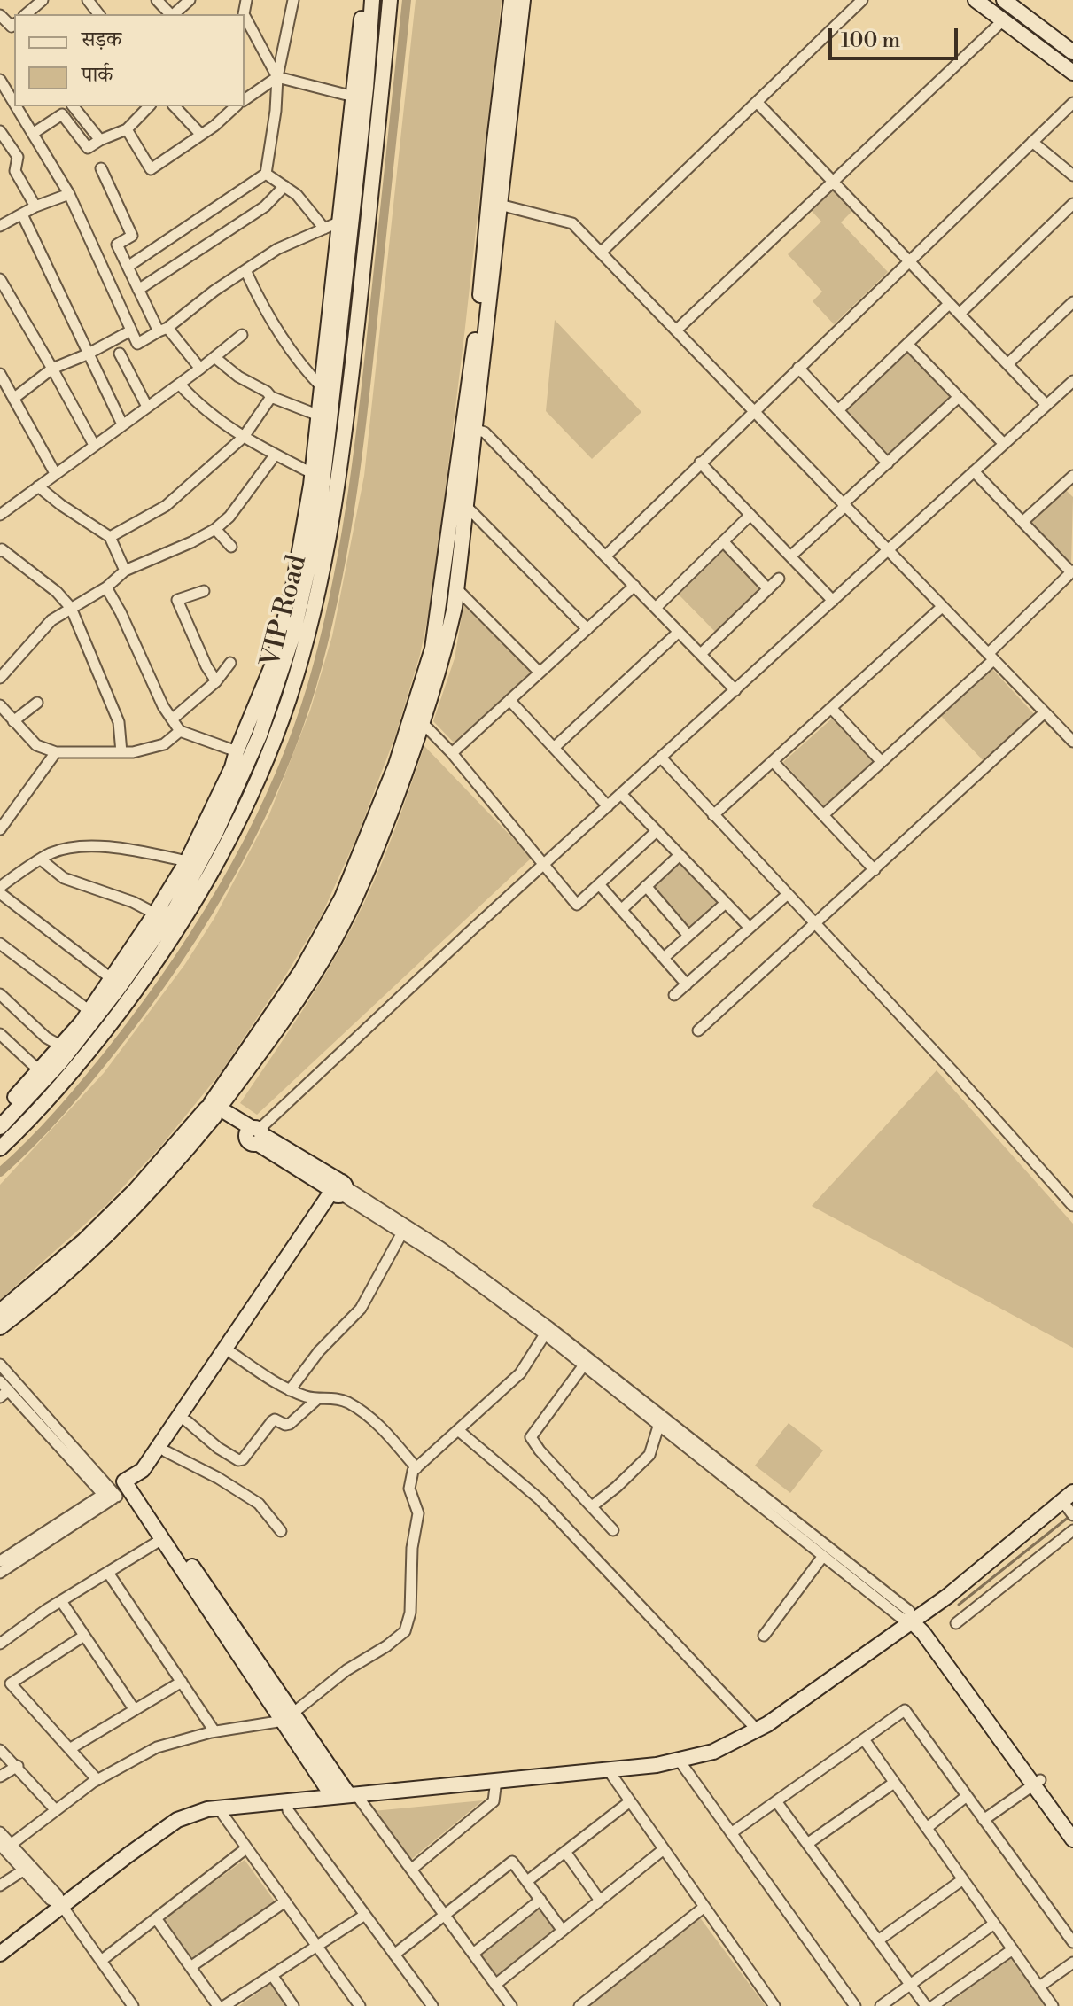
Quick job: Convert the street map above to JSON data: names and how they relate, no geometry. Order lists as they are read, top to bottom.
{
  "streets": {
    "street": ["VIP Road"]
  },
  "legend": ["सड़क", "पार्क"],
  "scale_bar": "100 m"
}
